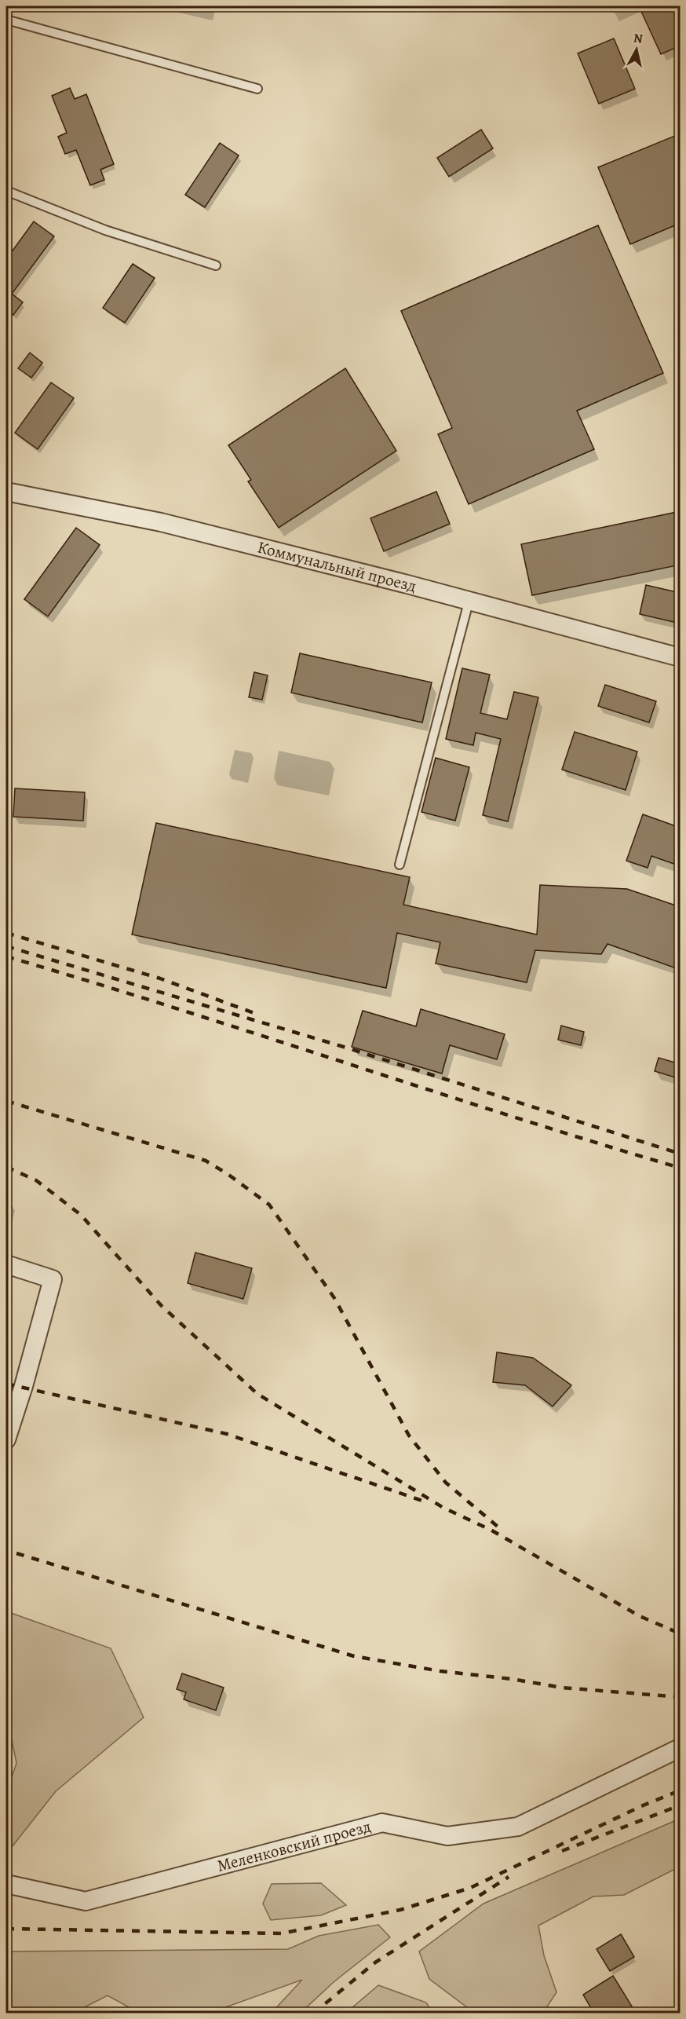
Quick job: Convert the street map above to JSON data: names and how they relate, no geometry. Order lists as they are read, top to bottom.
{
  "streets": {
    "street": ["Коммунальный проезд", "Меленковский проезд"]
  },
  "north": "top"
}
